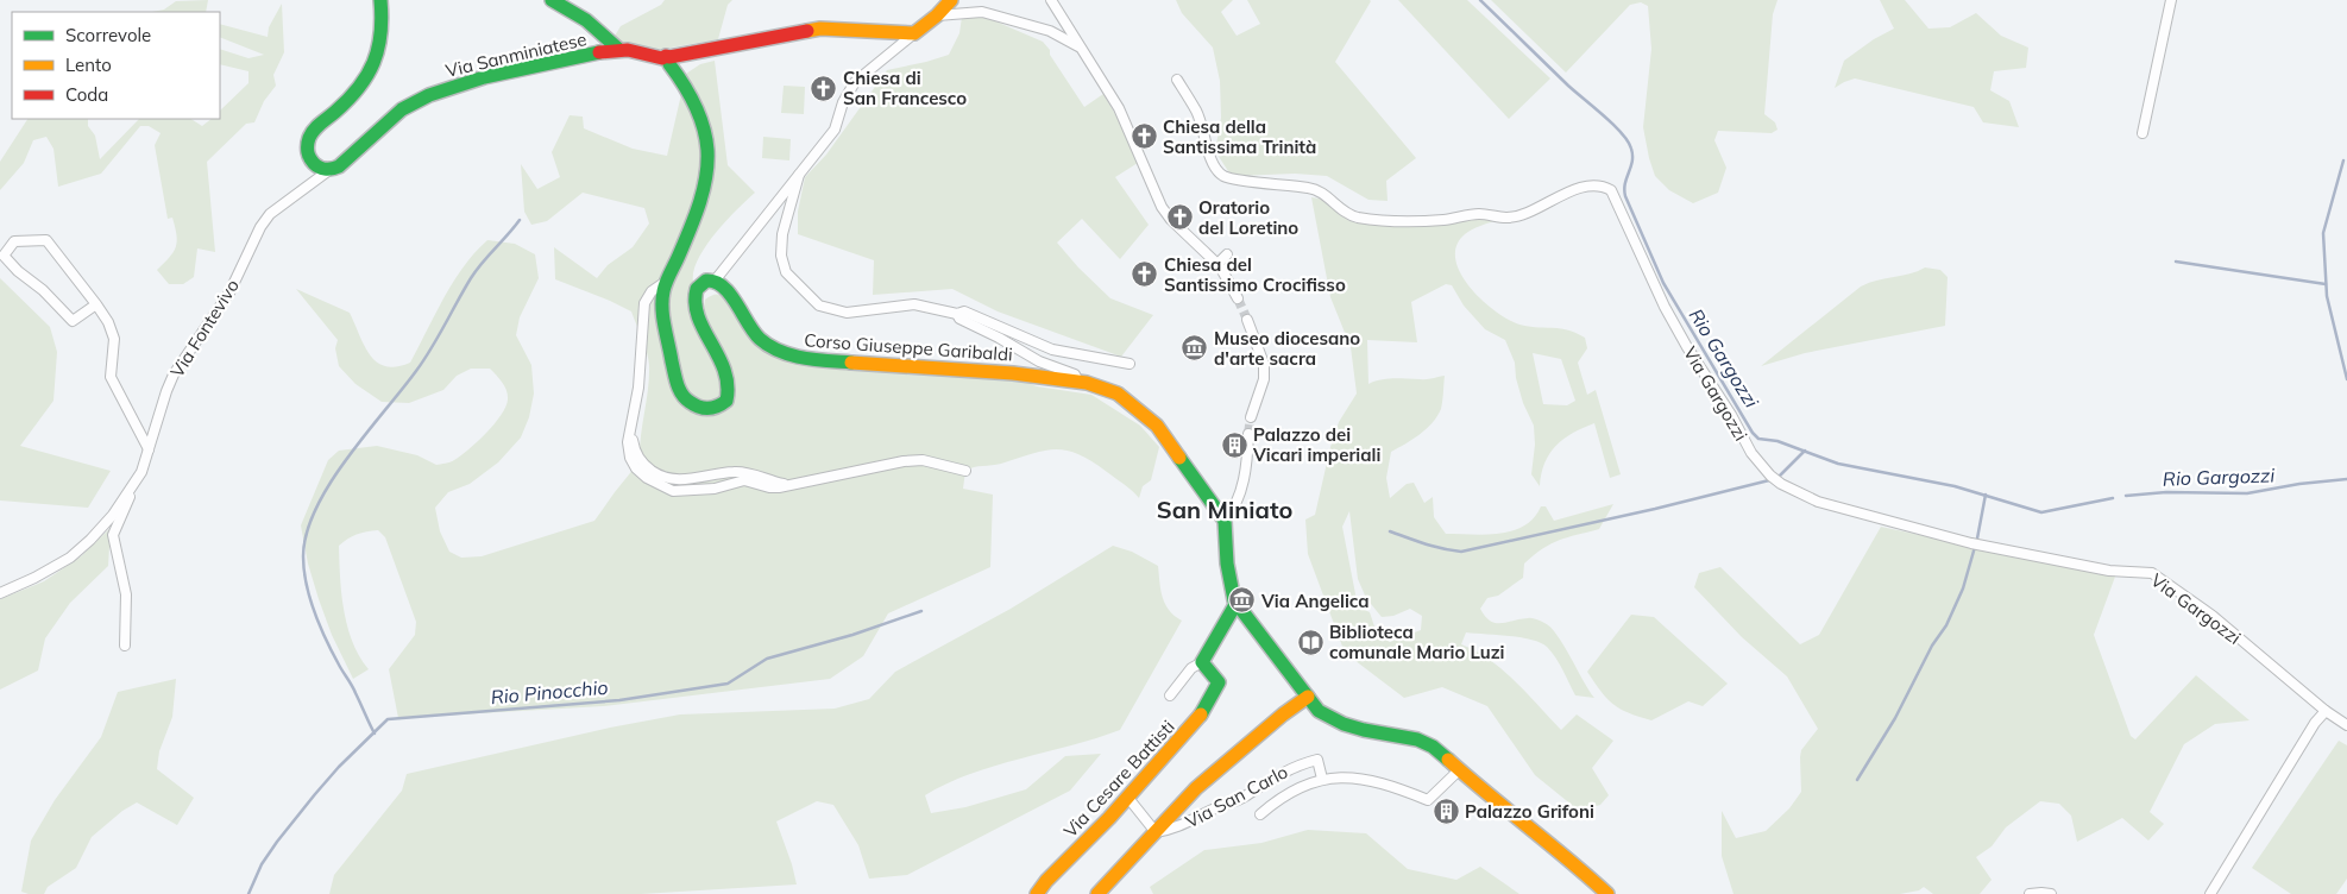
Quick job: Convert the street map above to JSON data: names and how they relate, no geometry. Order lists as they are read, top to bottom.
{
  "streets": {
    "main road": ["Via Sanminiatese", "Corso Giuseppe Garibaldi", "Via Cesare Battisti"],
    "street": ["Via Fontevivo", "Via Gargozzi", "Via San Carlo"]
  },
  "crossings": [
    ["Via Sanminiatese", "Via Fontevivo"]
  ],
  "districts": ["San Miniato"],
  "water": ["Rio Gargozzi", "Rio Pinocchio"],
  "places": {
    "church": [
      "Chiesa di San Francesco",
      "Chiesa della Santissima Trinità",
      "Oratorio del Loretino",
      "Chiesa del Santissimo Crocifisso"
    ],
    "museum": ["Museo diocesano d'arte sacra", "Via Angelica"],
    "building": ["Palazzo dei Vicari imperiali", "Palazzo Grifoni"],
    "library": ["Biblioteca comunale Mario Luzi"]
  },
  "legend": ["Scorrevole", "Lento", "Coda"]
}
